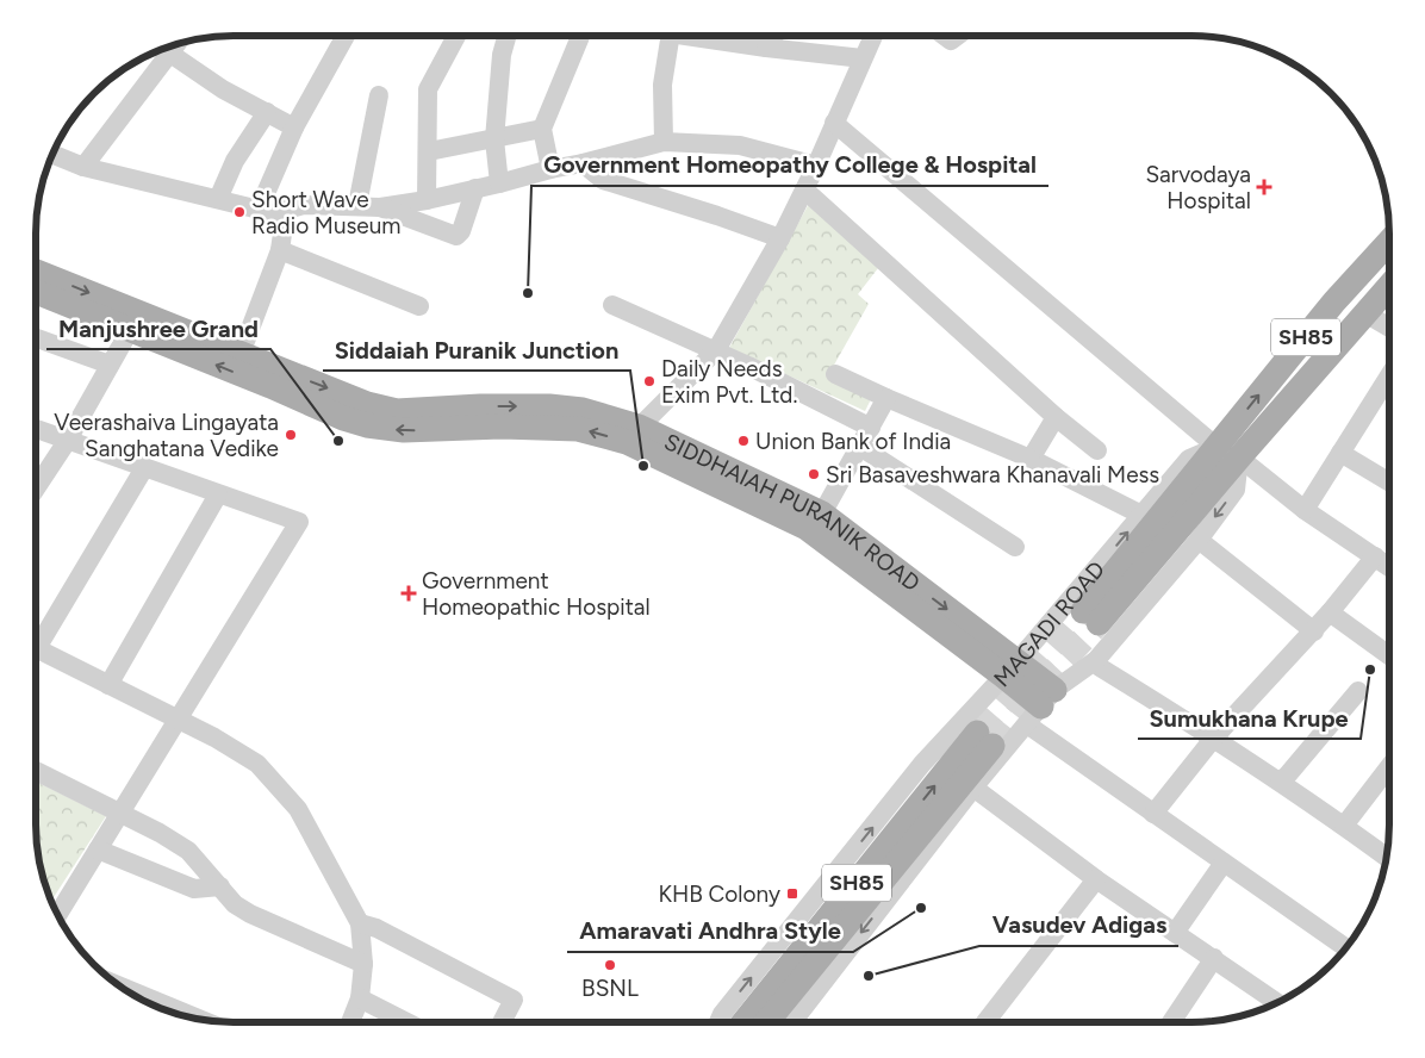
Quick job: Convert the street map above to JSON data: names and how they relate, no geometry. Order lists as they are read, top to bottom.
{
  "streets": {
    "main road": ["SH85", "SIDDHAIAH PURANIK ROAD", "MAGADI ROAD"]
  },
  "crossings": [
    ["SH85", "SIDDHAIAH PURANIK ROAD"],
    ["SH85", "MAGADI ROAD"],
    ["SIDDHAIAH PURANIK ROAD", "MAGADI ROAD"]
  ],
  "one_way": ["MAGADI ROAD"],
  "places": {
    "health": ["Sarvodaya Hospital", "Government Homeopathic Hospital"],
    "other": [
      "Short Wave Radio Museum",
      "Government Homeopathy College & Hospital",
      "Daily Needs Exim Pvt. Ltd.",
      "Veerashaiva Lingayata Sanghatana Vedike",
      "Manjushree Grand",
      "Union Bank of India",
      "Siddaiah Puranik Junction",
      "Sri Basaveshwara Khanavali Mess",
      "Sumukhana Krupe",
      "Amaravati Andhra Style",
      "BSNL",
      "Vasudev Adigas"
    ],
    "transit": ["KHB Colony"]
  }
}
